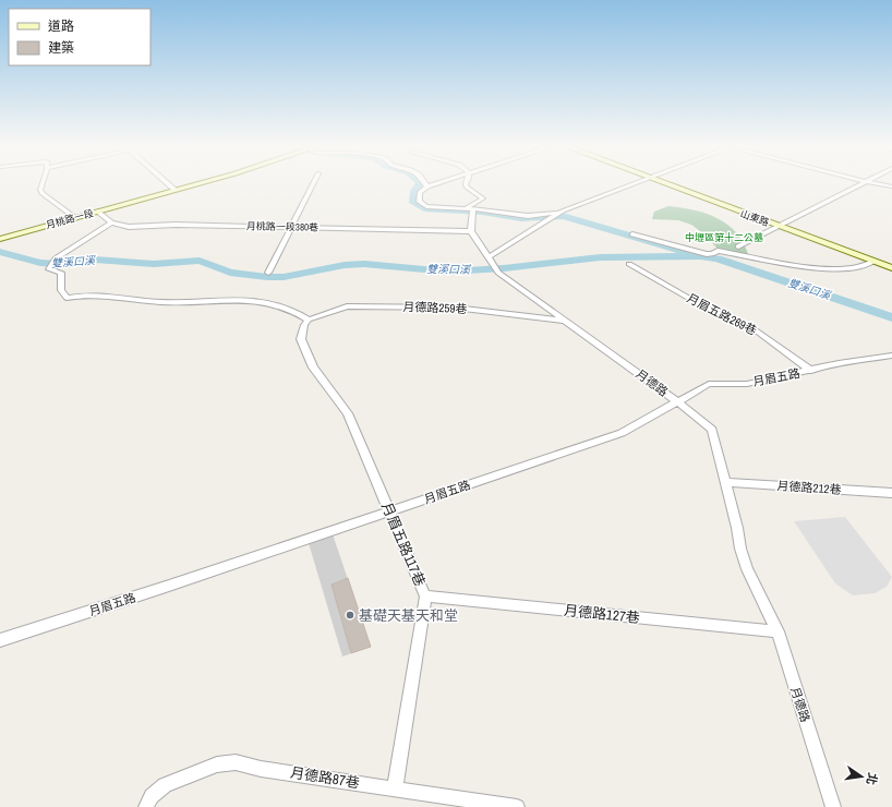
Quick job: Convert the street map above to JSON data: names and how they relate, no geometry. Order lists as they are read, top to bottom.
{
  "streets": {
    "street": [
      "山東路",
      "月桃路一段",
      "月桃路一段380巷",
      "月德路259巷",
      "月眉五路269巷",
      "月眉五路",
      "月德路",
      "月德路212巷",
      "月眉五路117巷",
      "月德路127巷",
      "月德路87巷"
    ]
  },
  "crossings": [
    ["月桃路一段", "月桃路一段380巷"],
    ["月桃路一段380巷", "月德路"],
    ["月德路259巷", "月德路"],
    ["月德路259巷", "月眉五路117巷"],
    ["月眉五路269巷", "月眉五路"],
    ["月眉五路", "月德路"],
    ["月眉五路", "月眉五路117巷"],
    ["月德路", "月德路212巷"],
    ["月德路", "月德路127巷"],
    ["月眉五路117巷", "月德路127巷"],
    ["月眉五路117巷", "月德路87巷"]
  ],
  "water": ["雙溪口溪"],
  "parks": ["中壢區第十二公墓"],
  "places": ["基礎天基天和堂"],
  "legend": ["道路", "建築"],
  "north": "right"
}
